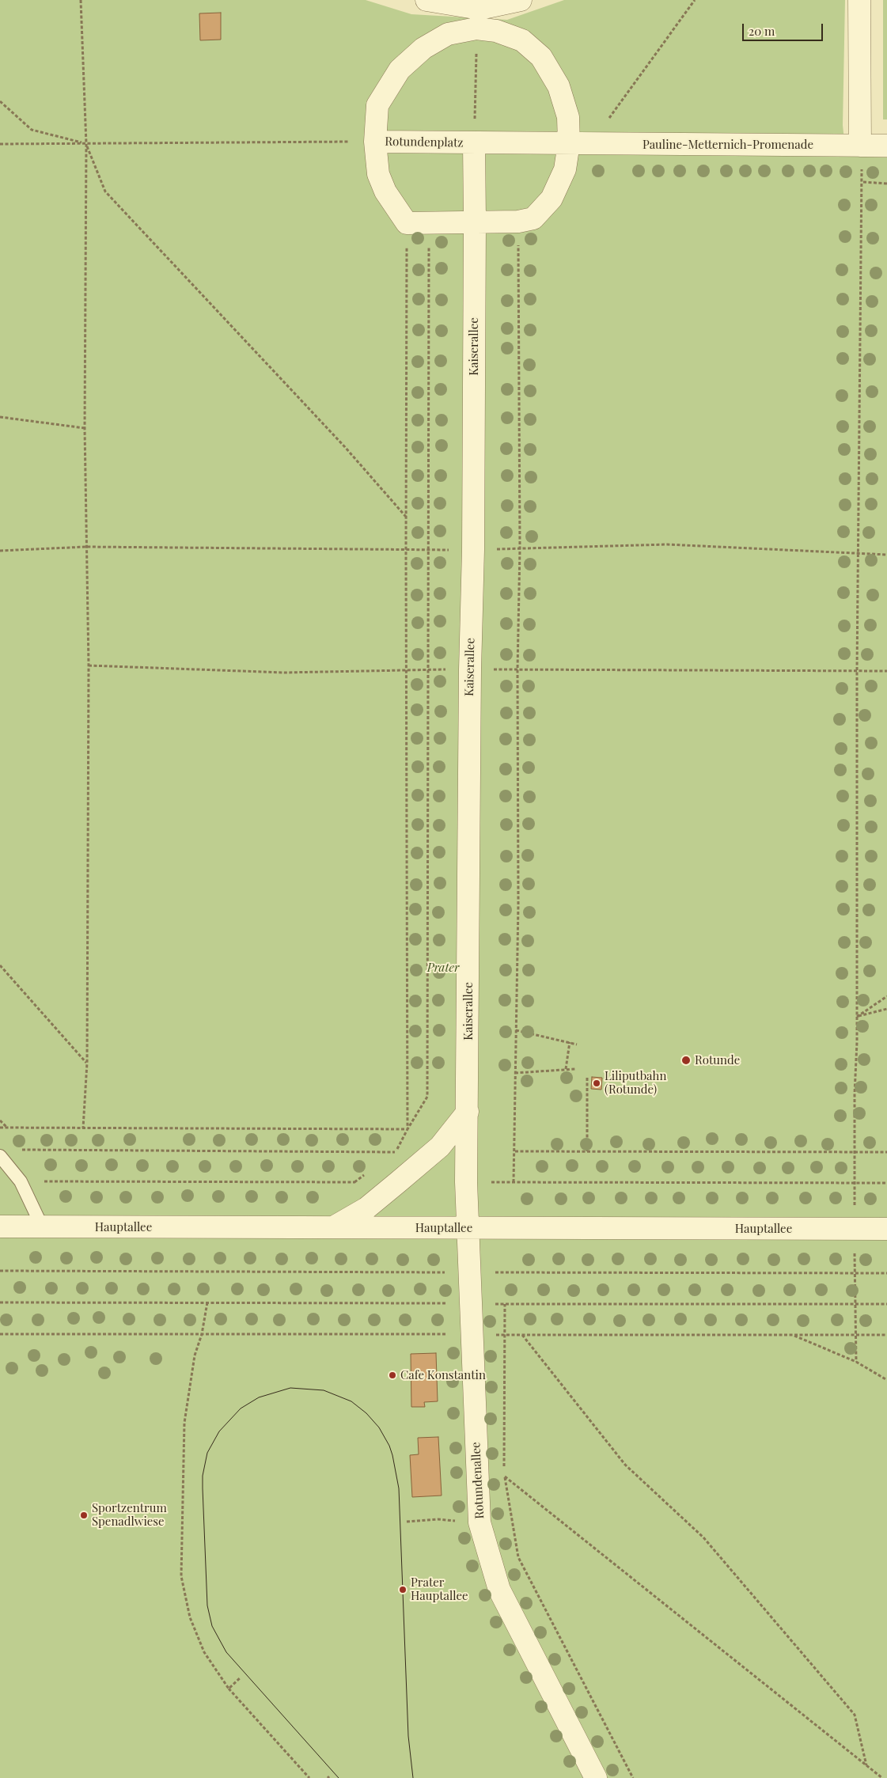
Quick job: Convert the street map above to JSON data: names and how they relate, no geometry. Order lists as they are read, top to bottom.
{
  "streets": {
    "street": [
      "Rotundenplatz",
      "Pauline-Metternich-Promenade",
      "Kaiserallee",
      "Hauptallee",
      "Rotundenallee"
    ]
  },
  "crossings": [
    ["Rotundenplatz", "Pauline-Metternich-Promenade"],
    ["Rotundenplatz", "Kaiserallee"],
    ["Kaiserallee", "Hauptallee"],
    ["Kaiserallee", "Rotundenallee"],
    ["Hauptallee", "Rotundenallee"]
  ],
  "parks": ["Prater"],
  "places": [
    "Rotunde",
    "Liliputbahn (Rotunde)",
    "Cafe Konstantin",
    "Sportzentrum Spenadlwiese",
    "Prater Hauptallee"
  ],
  "scale_bar": "20 m"
}
